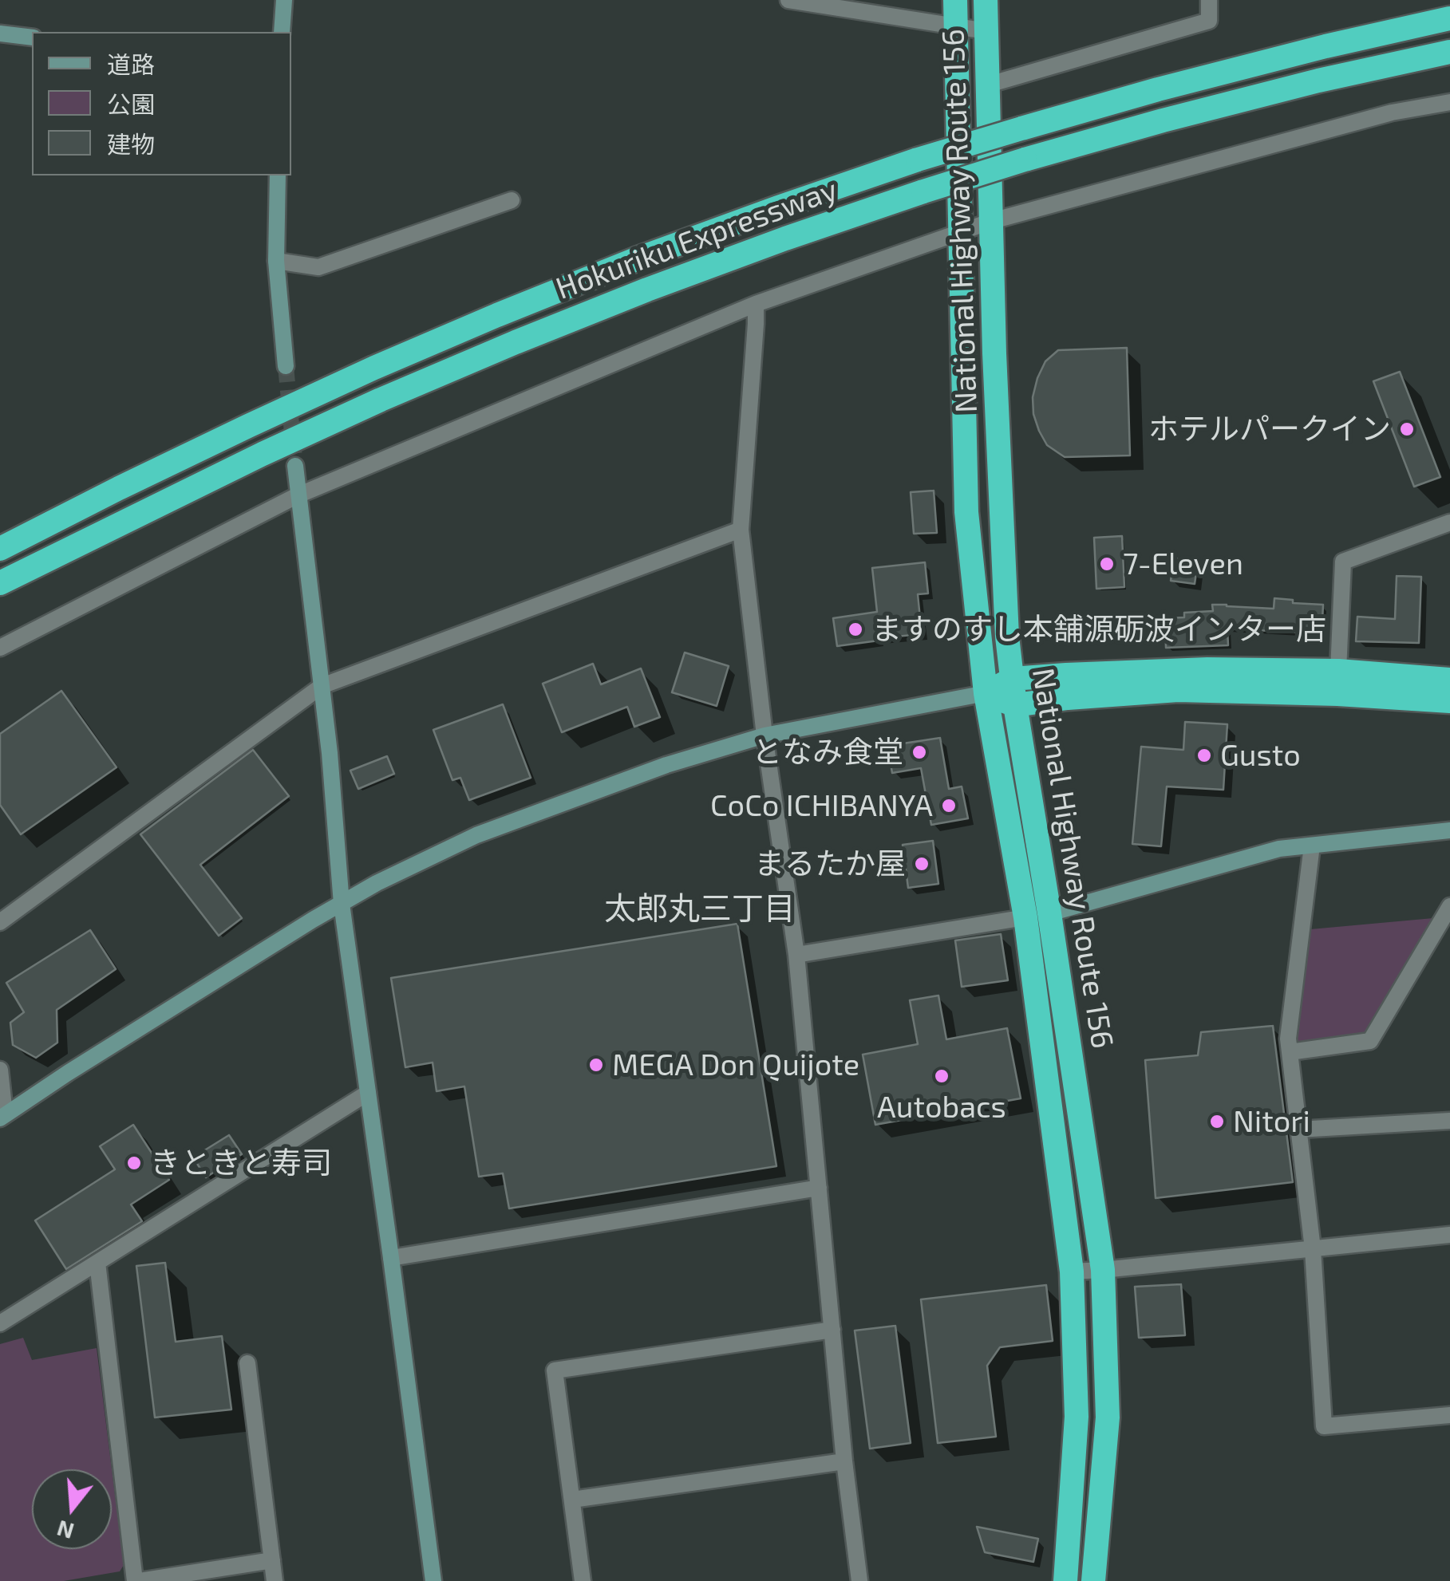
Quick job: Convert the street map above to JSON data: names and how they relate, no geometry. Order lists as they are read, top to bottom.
{
  "streets": {
    "highway": ["National Highway Route 156", "Hokuriku Expressway"]
  },
  "districts": ["太郎丸三丁目"],
  "places": [
    "ホテルパークイン",
    "7-Eleven",
    "ますのすし本舗源砺波インター店",
    "となみ食堂",
    "Gusto",
    "CoCo ICHIBANYA",
    "まるたか屋",
    "MEGA Don Quijote",
    "Autobacs",
    "Nitori",
    "きときと寿司"
  ],
  "legend": ["道路", "公園", "建物"],
  "north": "bottom"
}
